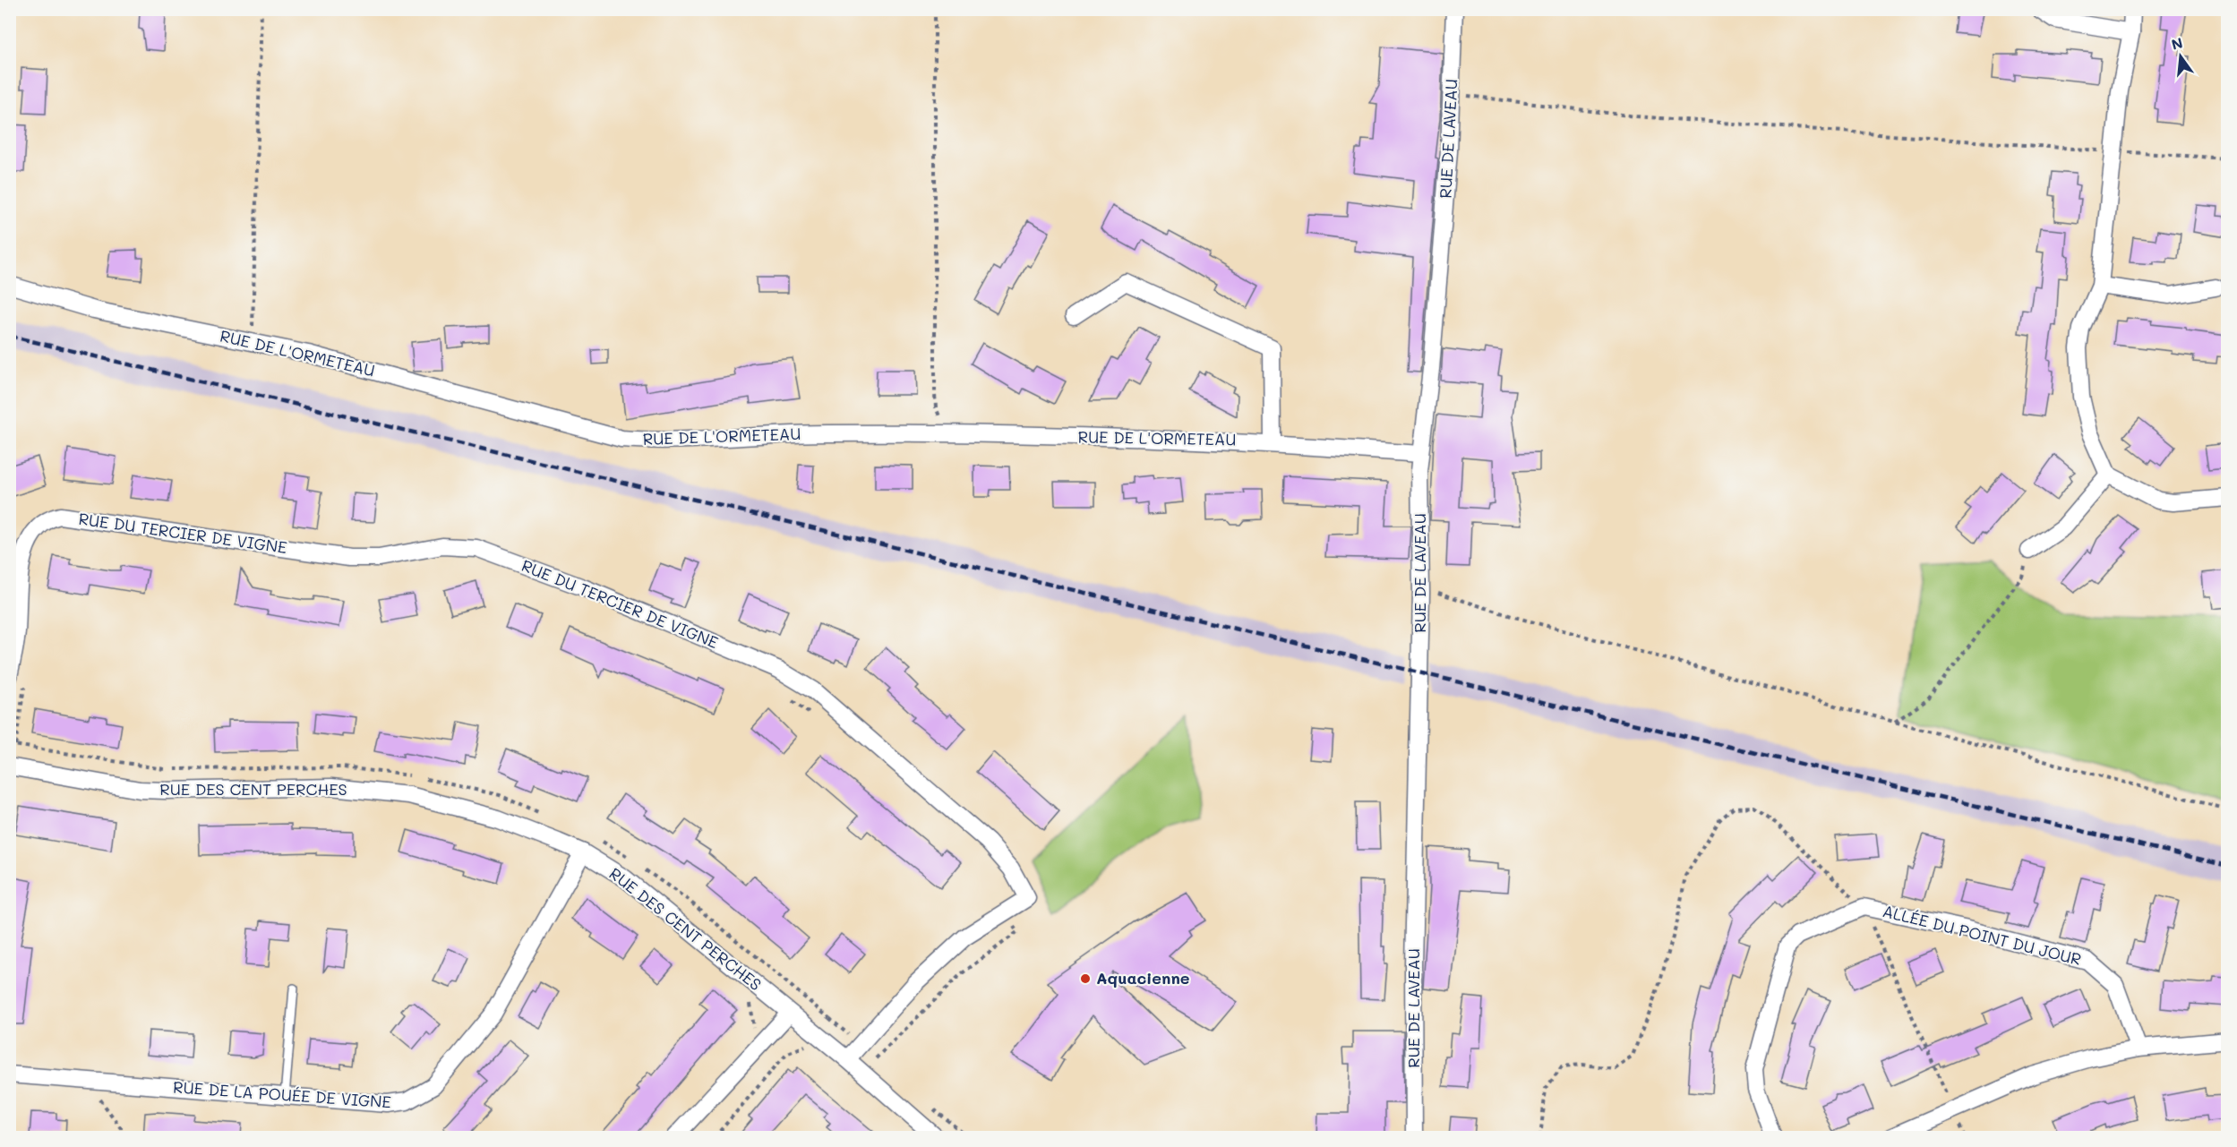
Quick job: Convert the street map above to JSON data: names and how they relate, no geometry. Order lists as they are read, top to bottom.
{
  "streets": {
    "street": [
      "RUE DE LAVEAU",
      "RUE DE L'ORMETEAU",
      "RUE DU TERCIER DE VIGNE",
      "RUE DES CENT PERCHES",
      "ALLÉE DU POINT DU JOUR",
      "RUE DE LA POUÉE DE VIGNE"
    ]
  },
  "crossings": [
    ["RUE DE LAVEAU", "RUE DE L'ORMETEAU"],
    ["RUE DU TERCIER DE VIGNE", "RUE DES CENT PERCHES"],
    ["RUE DES CENT PERCHES", "RUE DE LA POUÉE DE VIGNE"]
  ],
  "places": ["Aquacienne"],
  "north": "top"
}
